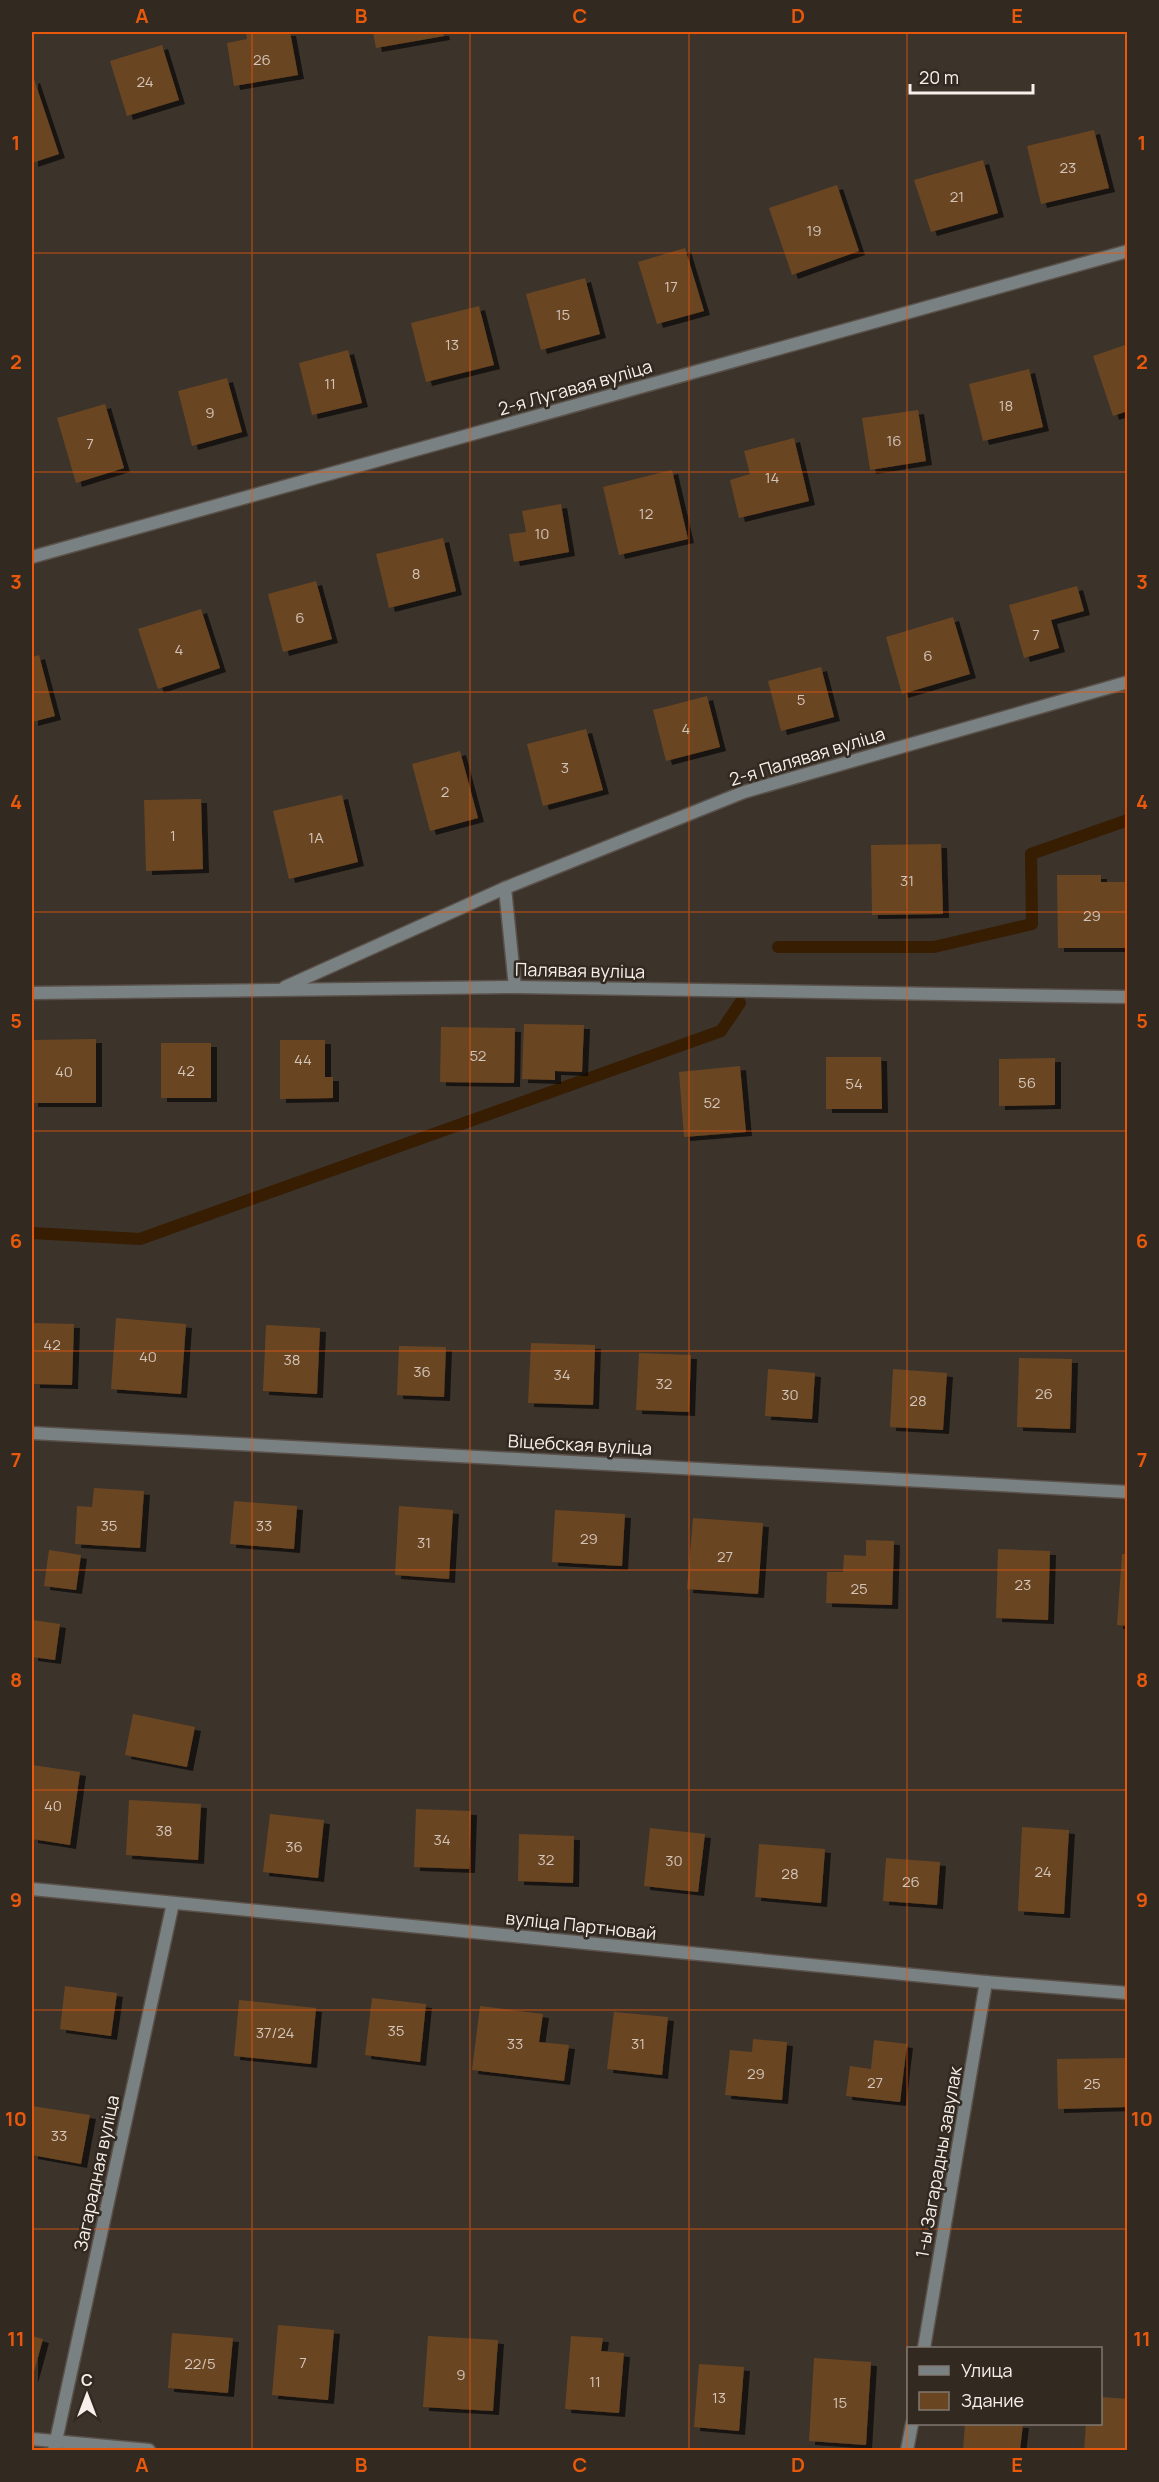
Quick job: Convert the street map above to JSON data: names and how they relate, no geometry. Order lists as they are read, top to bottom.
{
  "streets": {
    "street": [
      "2-я Лугавая вуліца",
      "2-я Палявая вуліца",
      "Палявая вуліца",
      "Віцебская вуліца",
      "вуліца Партновай",
      "1-ы Загарадны завулак",
      "Загарадная вуліца"
    ]
  },
  "crossings": [
    ["2-я Палявая вуліца", "Палявая вуліца"],
    ["вуліца Партновай", "1-ы Загарадны завулак"],
    ["вуліца Партновай", "Загарадная вуліца"]
  ],
  "house_numbers": [
    "26",
    "24",
    "23",
    "21",
    "19",
    "17",
    "15",
    "13",
    "11",
    "18",
    "9",
    "16",
    "7",
    "14",
    "12",
    "10",
    "8",
    "6",
    "7",
    "4",
    "6",
    "5",
    "4",
    "3",
    "2",
    "1",
    "1А",
    "31",
    "29",
    "52",
    "44",
    "42",
    "40",
    "56",
    "54",
    "52",
    "42",
    "40",
    "38",
    "36",
    "34",
    "32",
    "26",
    "30",
    "28",
    "35",
    "33",
    "29",
    "31",
    "27",
    "23",
    "25",
    "40",
    "38",
    "34",
    "36",
    "32",
    "30",
    "24",
    "28",
    "26",
    "35",
    "37/24",
    "33",
    "31",
    "29",
    "27",
    "25",
    "33",
    "7",
    "22/5",
    "9",
    "11",
    "13",
    "15"
  ],
  "legend": ["Улица", "Здание"],
  "scale_bar": "20 m",
  "north": "top",
  "grid": {
    "columns": [
      "A",
      "B",
      "C",
      "D",
      "E"
    ],
    "rows": [
      "1",
      "2",
      "3",
      "4",
      "5",
      "6",
      "7",
      "8",
      "9",
      "10",
      "11"
    ]
  }
}
